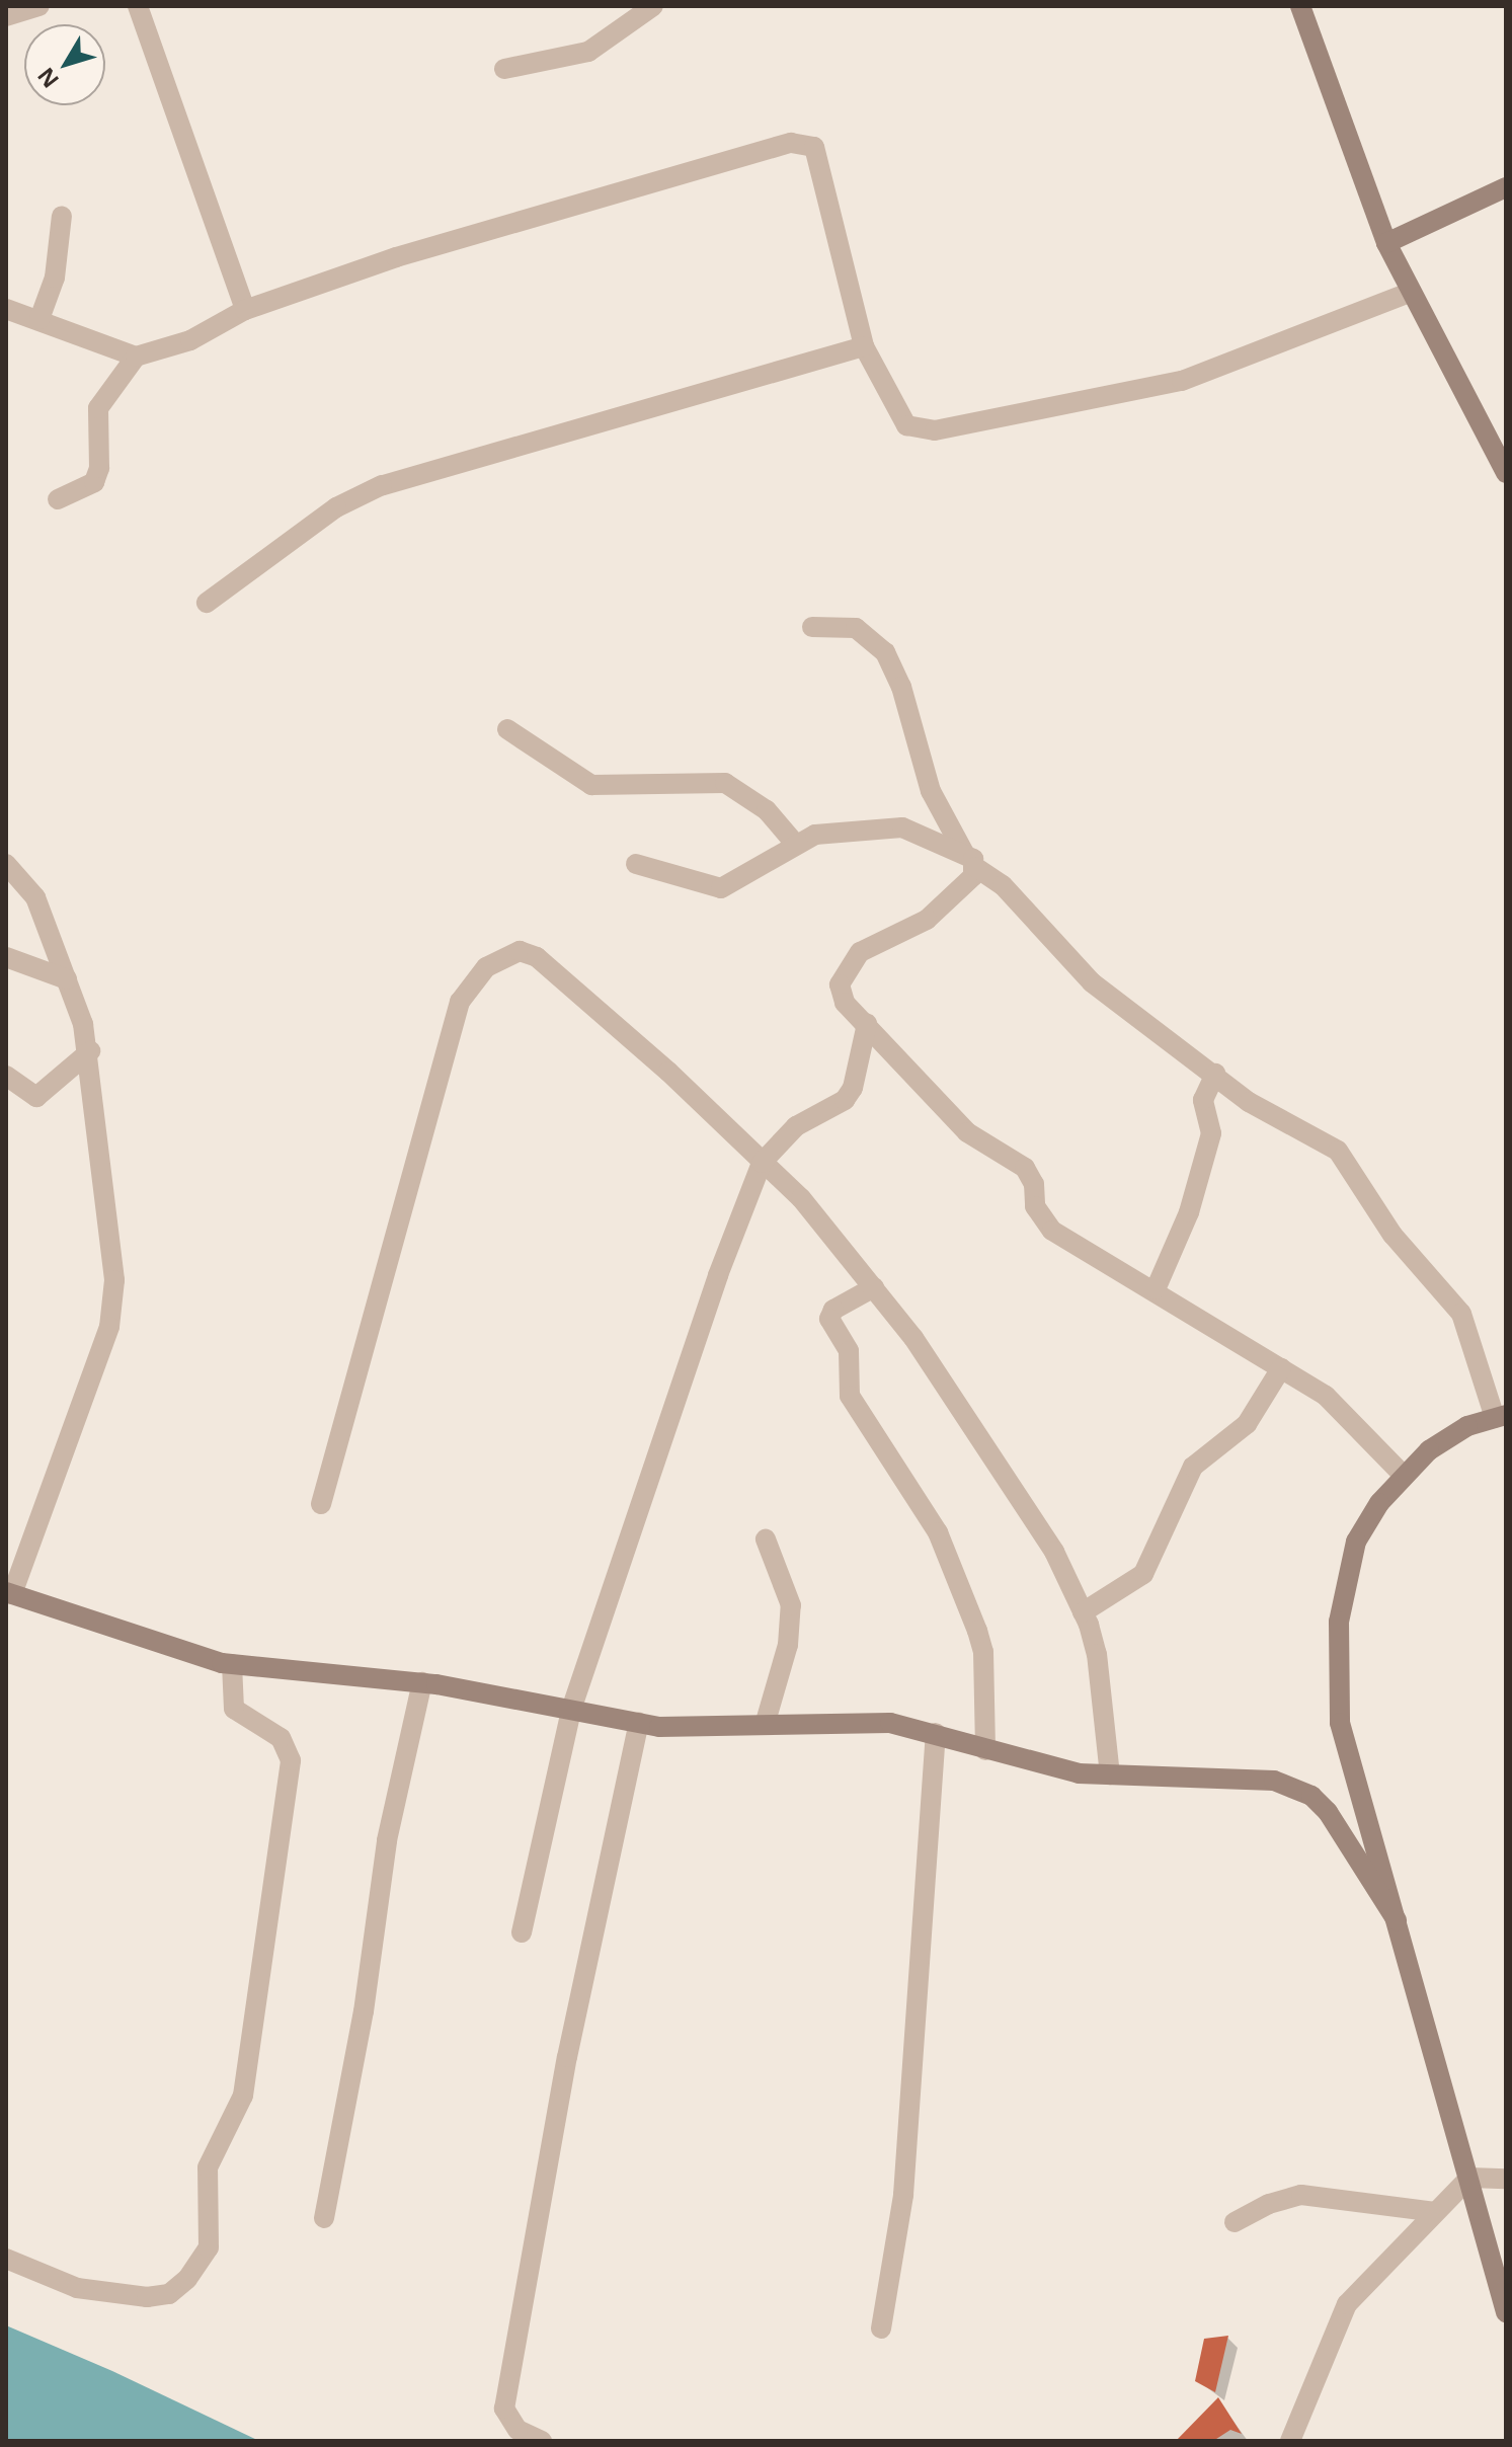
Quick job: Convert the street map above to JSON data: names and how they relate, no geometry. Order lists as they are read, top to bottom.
{
  "north": "bottom left"
}
